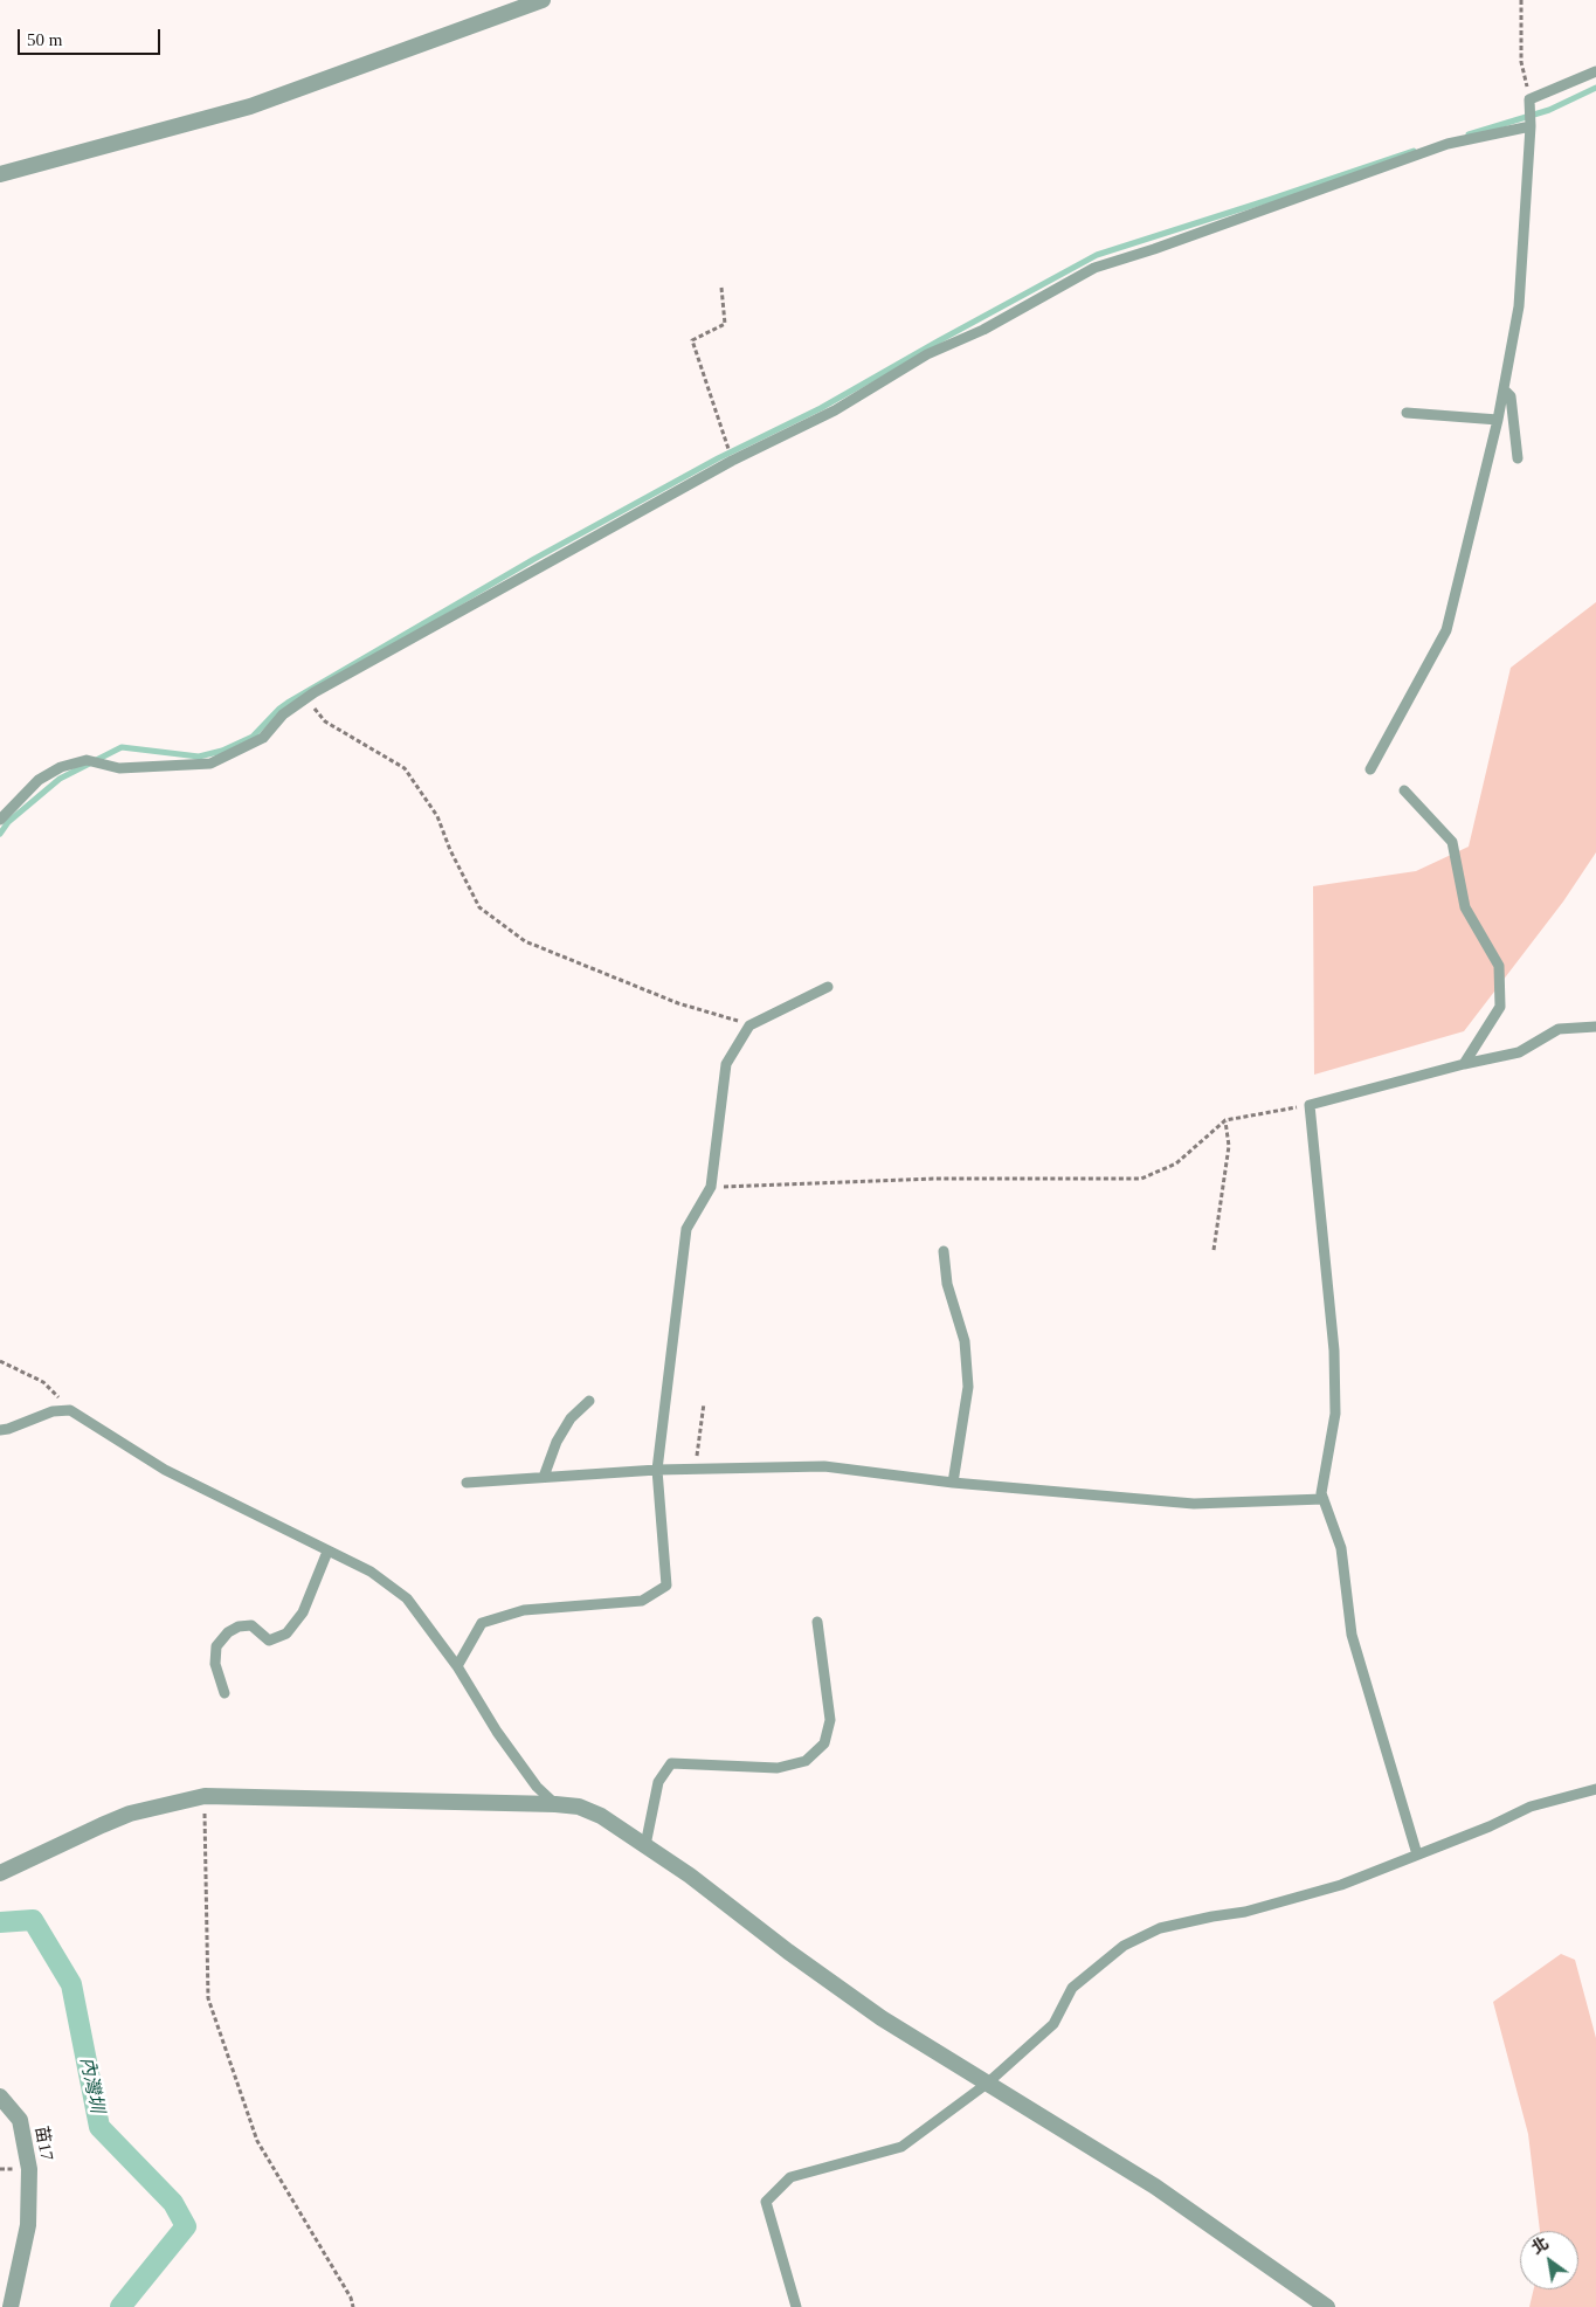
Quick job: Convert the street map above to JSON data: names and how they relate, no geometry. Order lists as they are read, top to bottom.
{
  "streets": {
    "street": ["苗17"]
  },
  "water": ["內灣圳"],
  "scale_bar": "50 m",
  "north": "top left"
}
